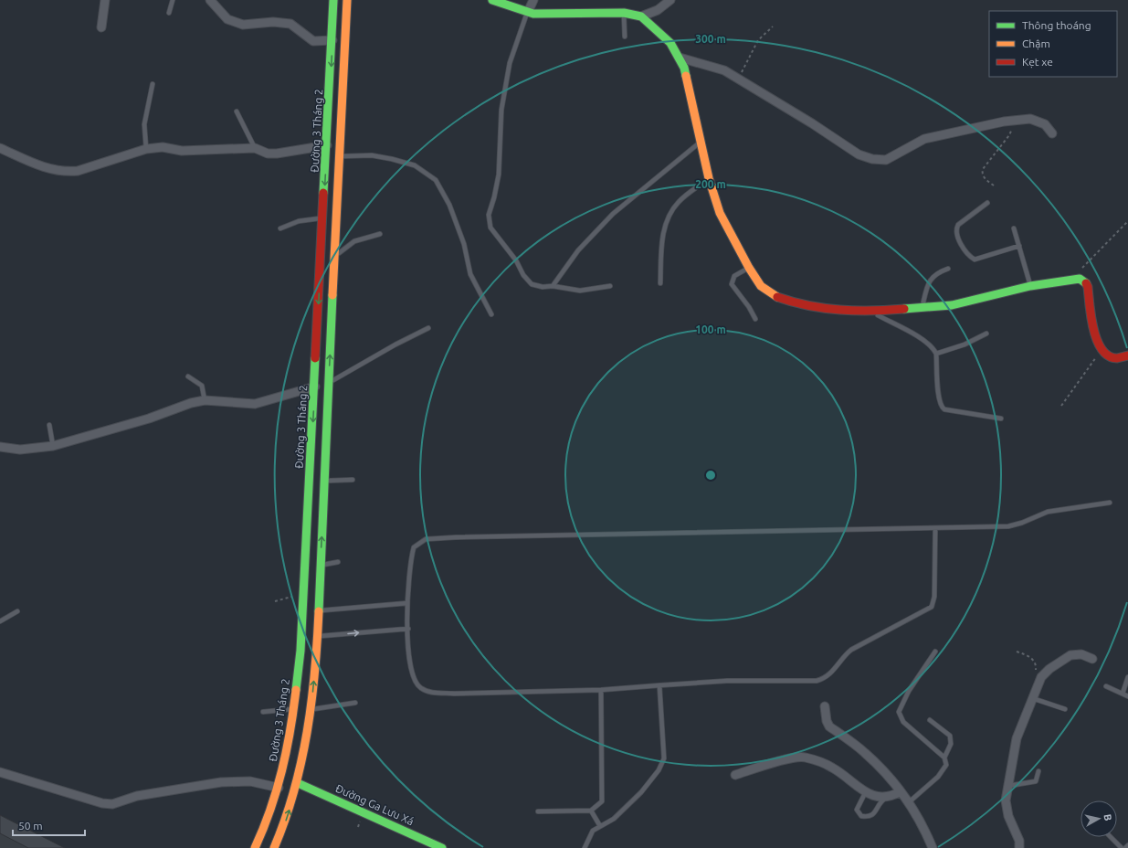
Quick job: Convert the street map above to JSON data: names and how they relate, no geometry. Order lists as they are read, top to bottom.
{
  "streets": {
    "main road": ["Đường 3 Tháng 2", "Đường Ga Lưu Xá"]
  },
  "crossings": [
    ["Đường 3 Tháng 2", "Đường Ga Lưu Xá"]
  ],
  "legend": ["Thông thoáng", "Chậm", "Kẹt xe"],
  "scale_bar": "50 m",
  "north": "right",
  "rings": ["300 m", "200 m", "100 m"]
}
